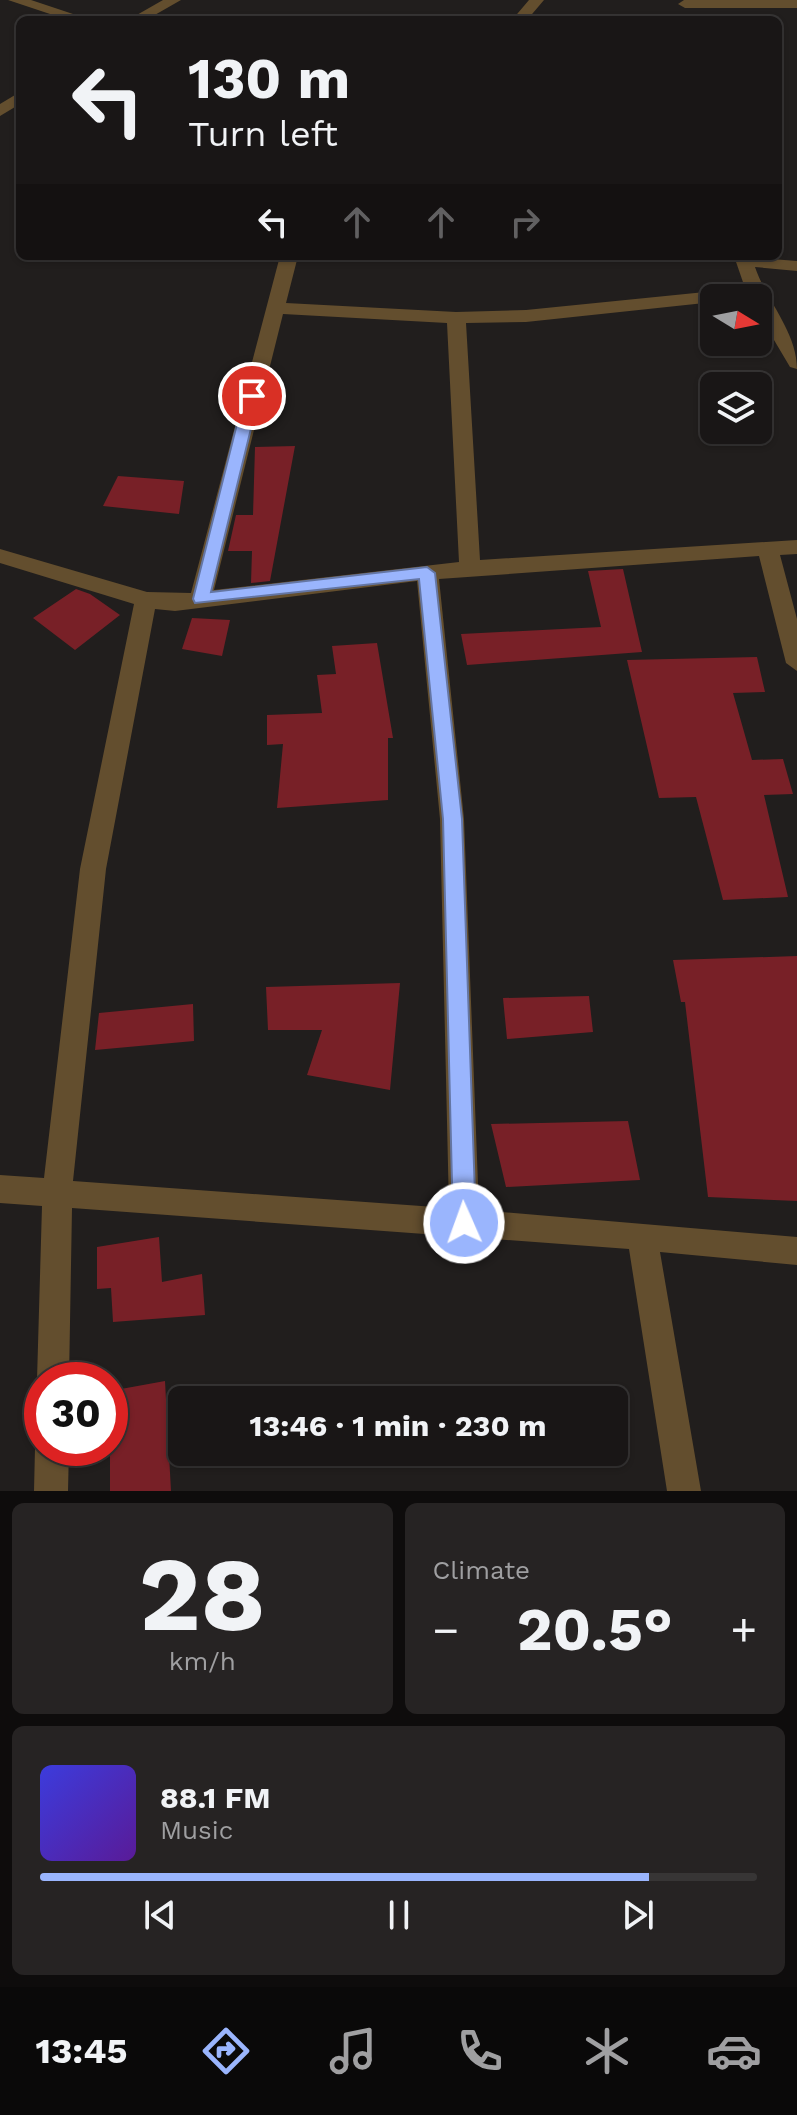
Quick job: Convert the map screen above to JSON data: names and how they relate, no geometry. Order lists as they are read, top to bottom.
{
  "north": "right",
  "page": {
    "turn": ["130 m", "Turn left"],
    "limit": "30",
    "trip": "13:46 · 1 min · 230 m",
    "tile": [
      ["28", "km/h"],
      "Climate"
    ],
    "heat": ["−", "20.5°", "+"],
    "song": ["88.1 FM", "Music"],
    "tabs": "13:45"
  }
}
